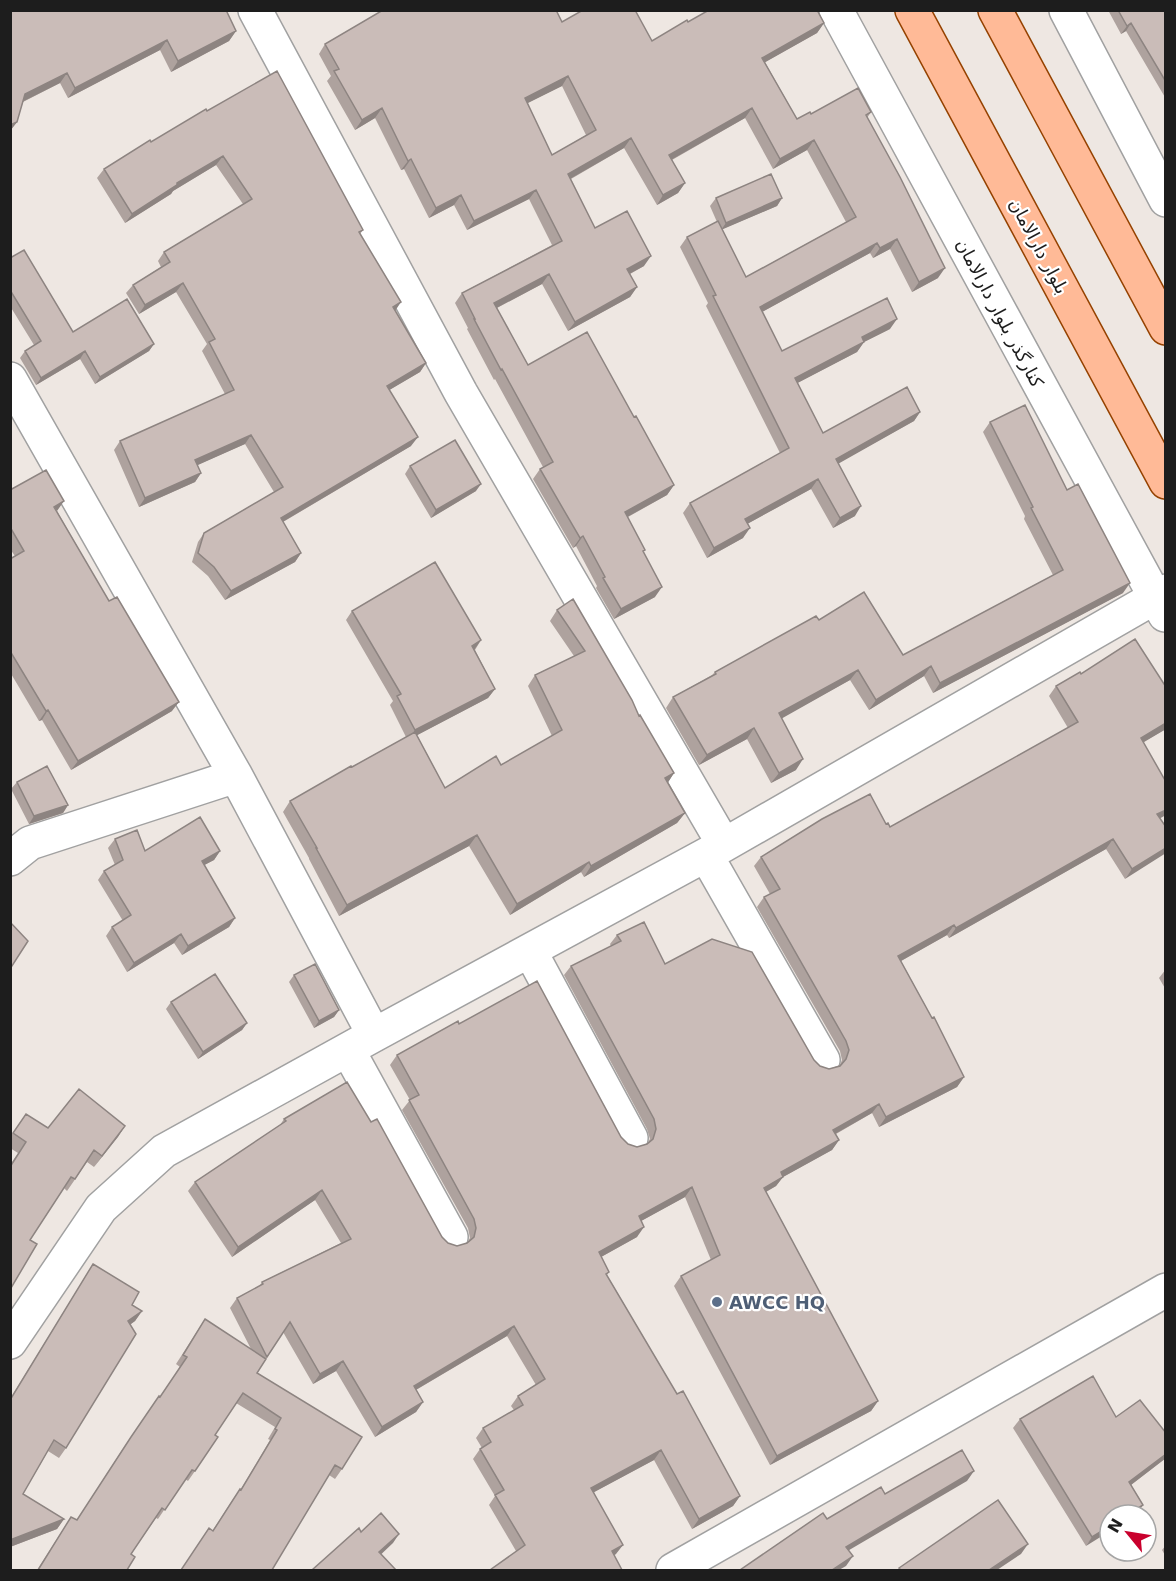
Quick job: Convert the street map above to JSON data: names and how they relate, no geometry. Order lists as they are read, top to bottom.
{
  "streets": {
    "main road": ["بلوار دارالامان"],
    "street": ["کنارگذر بلوار دارالامان"]
  },
  "places": ["AWCC HQ"],
  "north": "top left"
}
